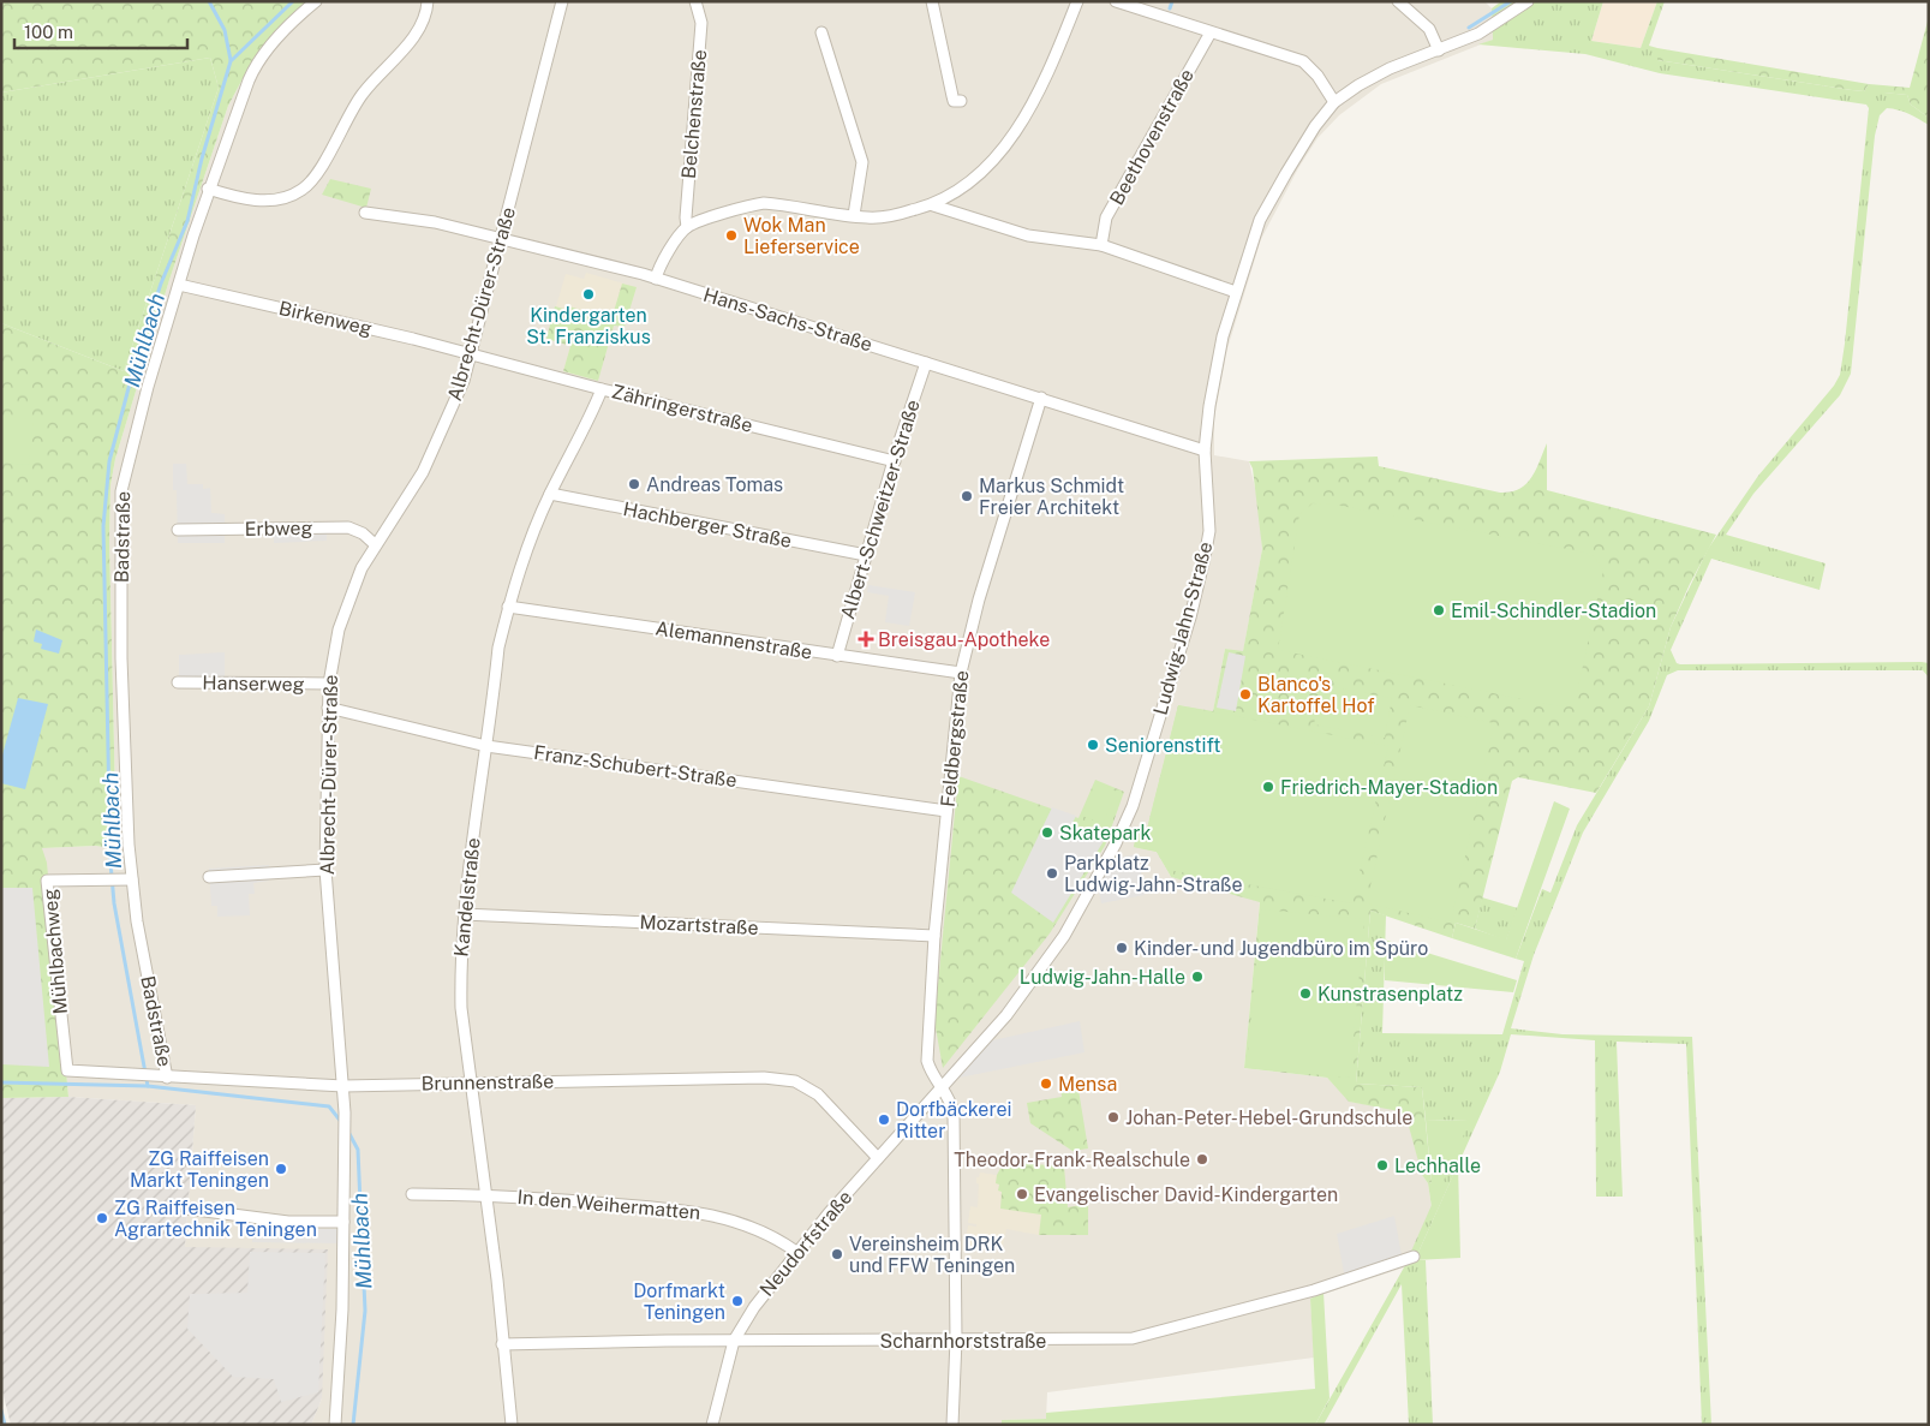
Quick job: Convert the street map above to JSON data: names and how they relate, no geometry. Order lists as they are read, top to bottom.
{
  "streets": {
    "street": [
      "Belchenstraße",
      "Beethovenstraße",
      "Albrecht-Dürer-Straße",
      "Birkenweg",
      "Hans-Sachs-Straße",
      "Zähringerstraße",
      "Albert-Schweitzer-Straße",
      "Hachberger Straße",
      "Erbweg",
      "Badstraße",
      "Ludwig-Jahn-Straße",
      "Alemannenstraße",
      "Hanserweg",
      "Feldbergstraße",
      "Franz-Schubert-Straße",
      "Kandelstraße",
      "Mozartstraße",
      "Mühlbachweg",
      "Brunnenstraße",
      "In den Weihermatten",
      "Neudorfstraße",
      "Scharnhorststraße"
    ]
  },
  "crossings": [
    ["Albrecht-Dürer-Straße", "Birkenweg"],
    ["Albrecht-Dürer-Straße", "Hans-Sachs-Straße"],
    ["Albrecht-Dürer-Straße", "Zähringerstraße"],
    ["Albrecht-Dürer-Straße", "Erbweg"],
    ["Albrecht-Dürer-Straße", "Hanserweg"],
    ["Albrecht-Dürer-Straße", "Franz-Schubert-Straße"],
    ["Albrecht-Dürer-Straße", "Brunnenstraße"],
    ["Birkenweg", "Zähringerstraße"],
    ["Birkenweg", "Badstraße"],
    ["Hans-Sachs-Straße", "Albert-Schweitzer-Straße"],
    ["Hans-Sachs-Straße", "Ludwig-Jahn-Straße"],
    ["Hans-Sachs-Straße", "Feldbergstraße"],
    ["Zähringerstraße", "Albert-Schweitzer-Straße"],
    ["Zähringerstraße", "Kandelstraße"],
    ["Albert-Schweitzer-Straße", "Hachberger Straße"],
    ["Albert-Schweitzer-Straße", "Alemannenstraße"],
    ["Hachberger Straße", "Kandelstraße"],
    ["Badstraße", "Mühlbachweg"],
    ["Badstraße", "Brunnenstraße"],
    ["Ludwig-Jahn-Straße", "Feldbergstraße"],
    ["Ludwig-Jahn-Straße", "Neudorfstraße"],
    ["Alemannenstraße", "Feldbergstraße"],
    ["Alemannenstraße", "Kandelstraße"],
    ["Feldbergstraße", "Franz-Schubert-Straße"],
    ["Feldbergstraße", "Mozartstraße"],
    ["Feldbergstraße", "Neudorfstraße"],
    ["Feldbergstraße", "Scharnhorststraße"],
    ["Franz-Schubert-Straße", "Kandelstraße"],
    ["Kandelstraße", "Mozartstraße"],
    ["Kandelstraße", "Brunnenstraße"],
    ["Kandelstraße", "In den Weihermatten"],
    ["Kandelstraße", "Scharnhorststraße"],
    ["Mühlbachweg", "Brunnenstraße"],
    ["Brunnenstraße", "Neudorfstraße"],
    ["In den Weihermatten", "Neudorfstraße"],
    ["Neudorfstraße", "Scharnhorststraße"]
  ],
  "water": ["Mühlbach"],
  "places": {
    "other": [
      "Wok Man Lieferservice",
      "Kindergarten St. Franziskus",
      "Andreas Tomas",
      "Markus Schmidt Freier Architekt",
      "Emil-Schindler-Stadion",
      "Blanco's Kartoffel Hof",
      "Seniorenstift",
      "Friedrich-Mayer-Stadion",
      "Skatepark",
      "Parkplatz Ludwig-Jahn-Straße",
      "Kinder- und Jugendbüro im Spüro",
      "Ludwig-Jahn-Halle",
      "Kunstrasenplatz",
      "Mensa",
      "Johan-Peter-Hebel-Grundschule",
      "Dorfbäckerei Ritter",
      "Theodor-Frank-Realschule",
      "Lechhalle",
      "ZG Raiffeisen Markt Teningen",
      "Evangelischer David-Kindergarten",
      "ZG Raiffeisen Agrartechnik Teningen",
      "Vereinsheim DRK und FFW Teningen",
      "Dorfmarkt Teningen"
    ],
    "health": ["Breisgau-Apotheke"]
  },
  "scale_bar": "100 m"
}
